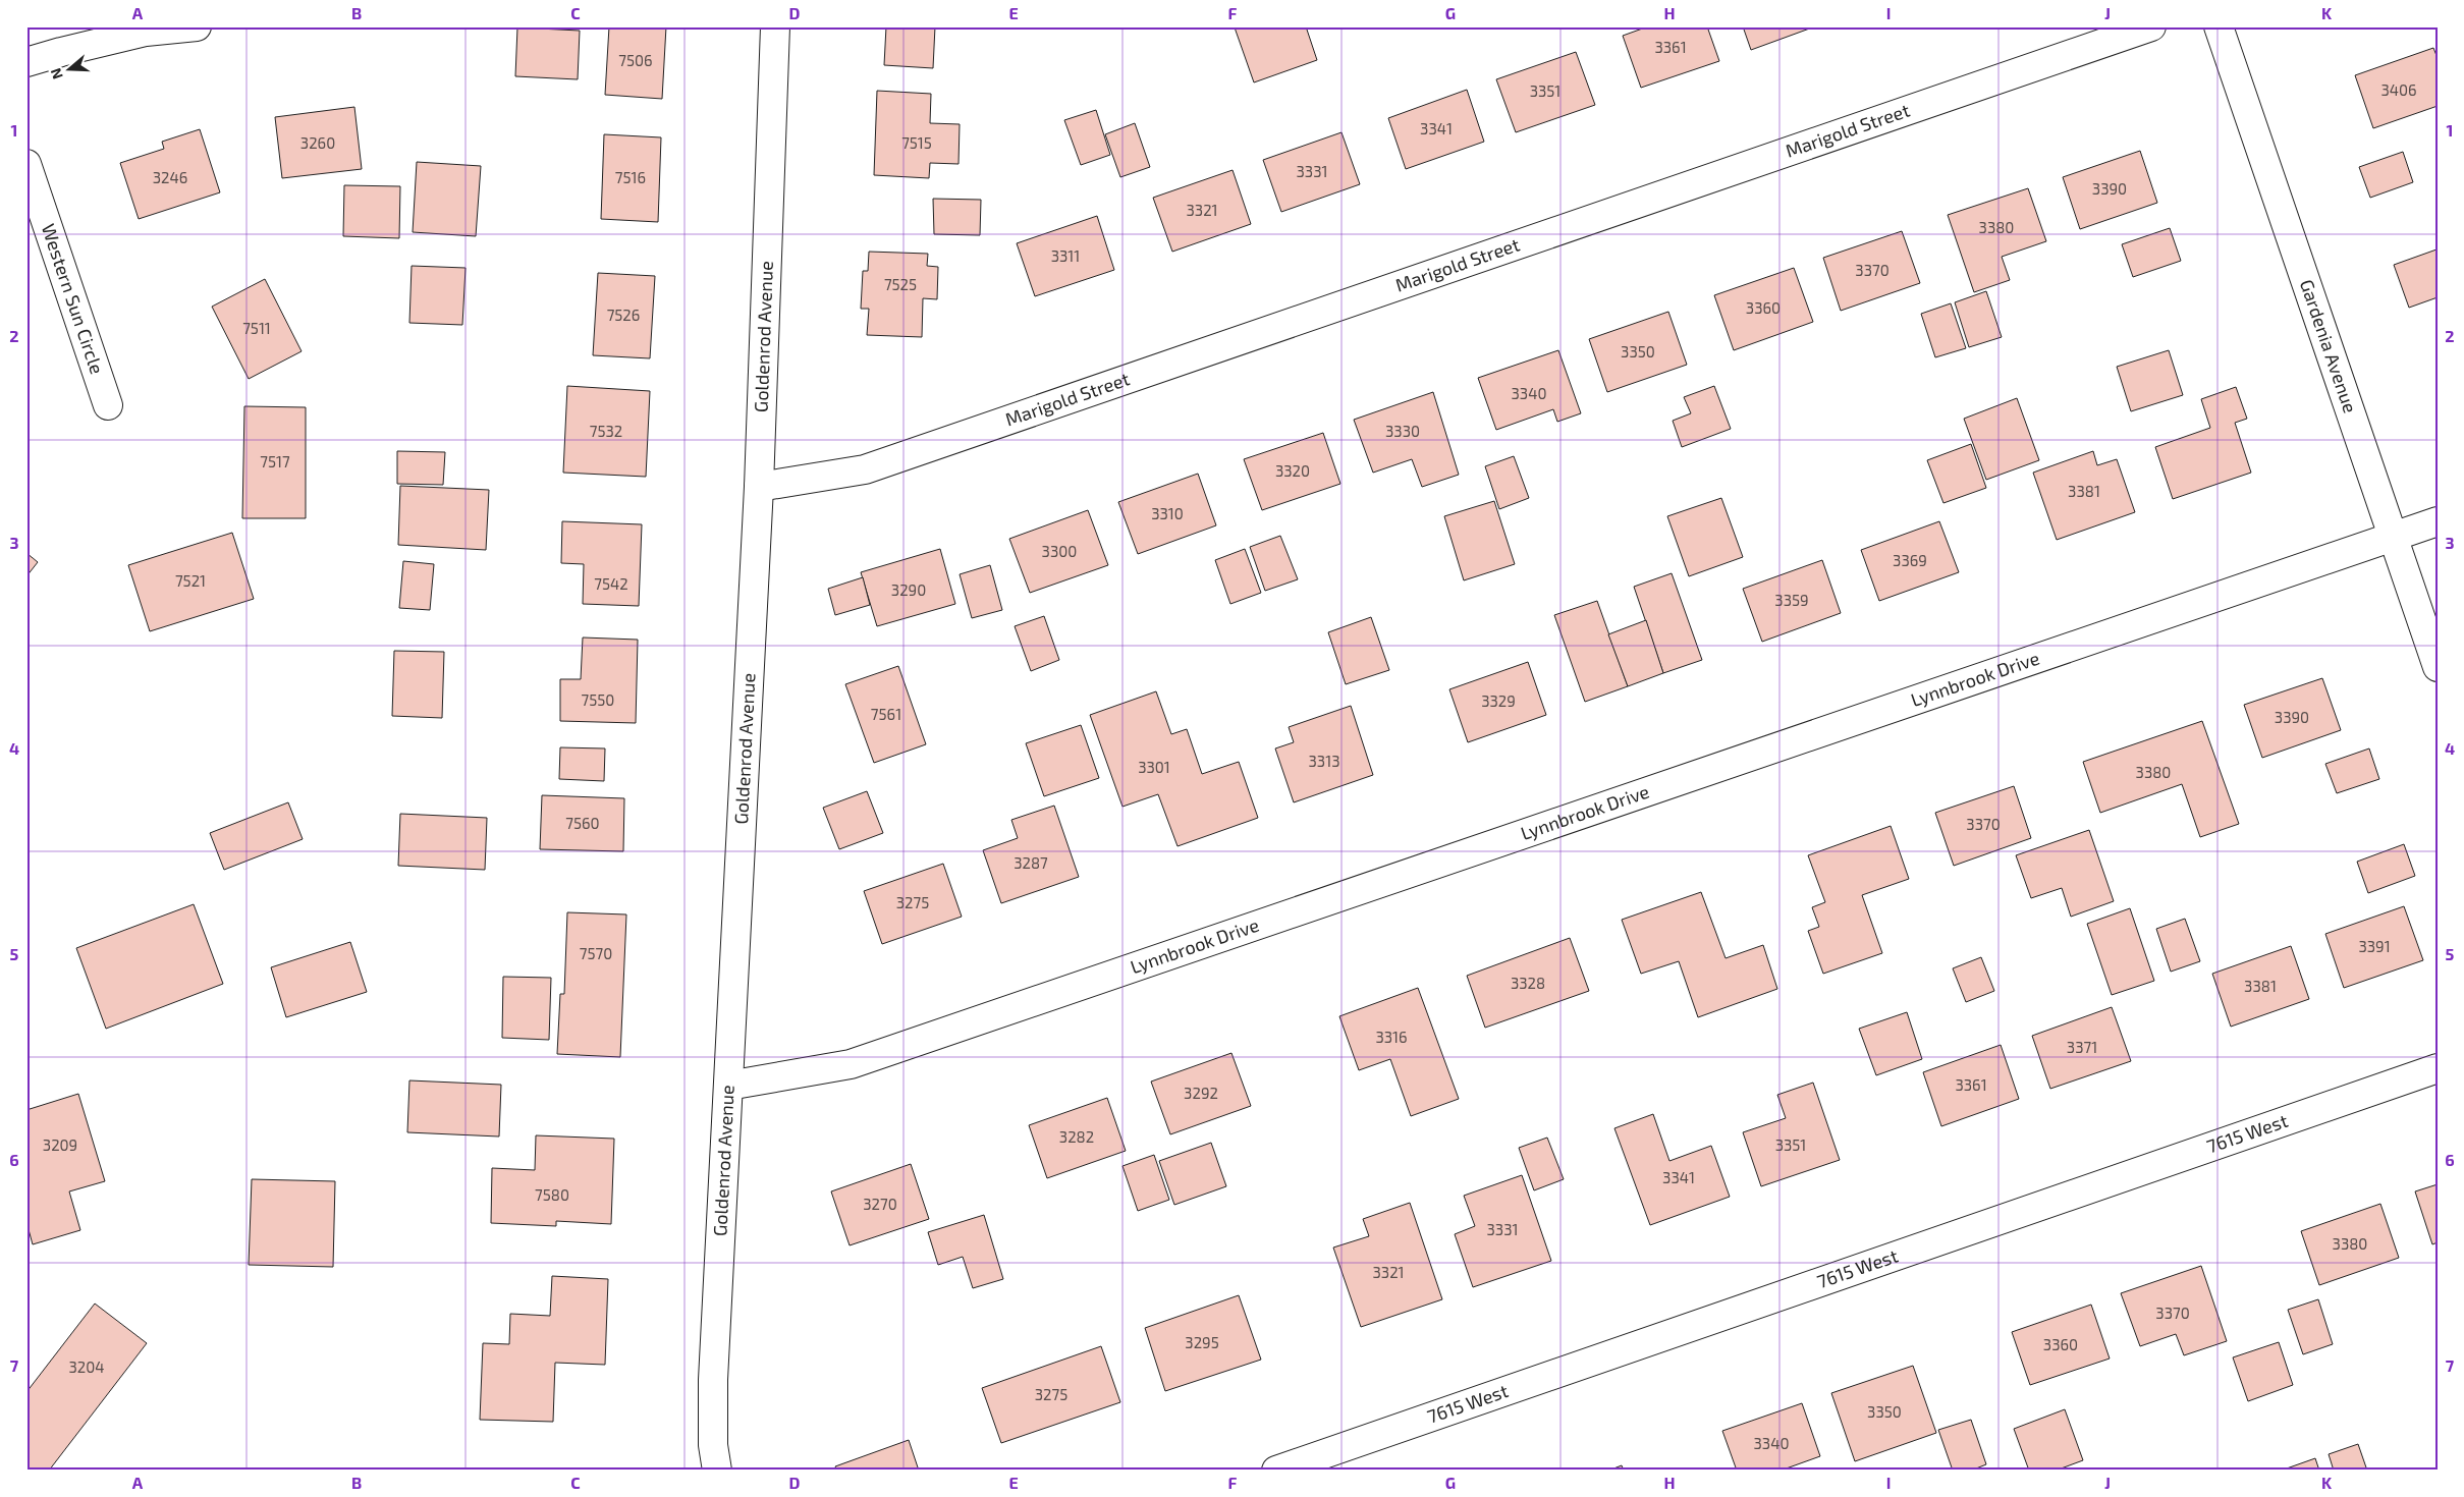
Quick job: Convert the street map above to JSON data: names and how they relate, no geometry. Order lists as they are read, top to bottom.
{
  "streets": {
    "street": [
      "Marigold Street",
      "Western Sun Circle",
      "Goldenrod Avenue",
      "Gardenia Avenue",
      "Lynnbrook Drive",
      "7615 West"
    ]
  },
  "crossings": [
    ["Marigold Street", "Goldenrod Avenue"],
    ["Goldenrod Avenue", "Lynnbrook Drive"],
    ["Gardenia Avenue", "Lynnbrook Drive"]
  ],
  "house_numbers": [
    "3361",
    "7506",
    "3406",
    "3351",
    "3341",
    "3260",
    "7515",
    "3331",
    "3246",
    "7516",
    "3390",
    "3321",
    "3380",
    "3311",
    "3370",
    "7525",
    "3360",
    "7526",
    "7511",
    "3350",
    "3340",
    "7532",
    "3330",
    "7517",
    "3320",
    "3381",
    "3310",
    "3300",
    "3369",
    "7521",
    "7542",
    "3290",
    "3359",
    "7550",
    "3329",
    "7561",
    "3390",
    "3313",
    "3301",
    "3380",
    "7560",
    "3370",
    "3287",
    "3275",
    "3391",
    "7570",
    "3328",
    "3381",
    "3316",
    "3371",
    "3361",
    "3292",
    "3282",
    "3209",
    "3351",
    "3341",
    "7580",
    "3270",
    "3331",
    "3380",
    "3321",
    "3370",
    "3295",
    "3360",
    "3204",
    "3275",
    "3350",
    "3340"
  ],
  "north": "left",
  "grid": {
    "columns": [
      "A",
      "B",
      "C",
      "D",
      "E",
      "F",
      "G",
      "H",
      "I",
      "J",
      "K"
    ],
    "rows": [
      "1",
      "2",
      "3",
      "4",
      "5",
      "6",
      "7"
    ]
  }
}
